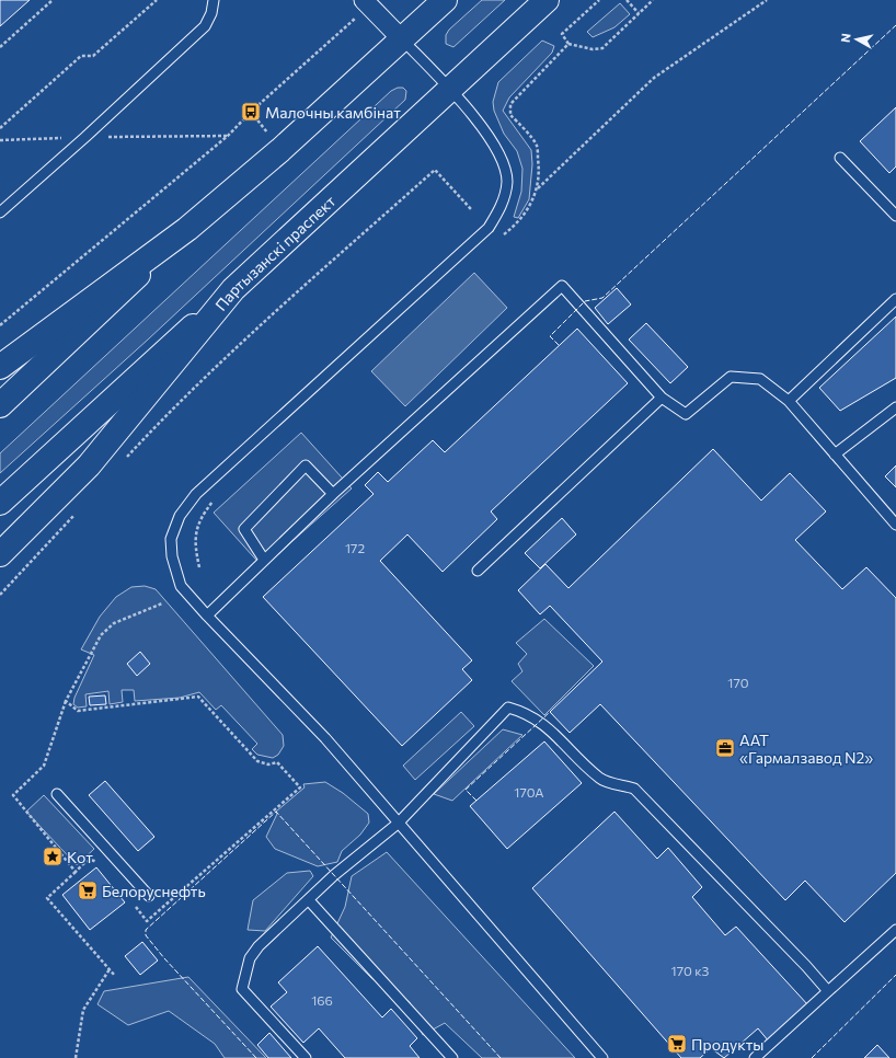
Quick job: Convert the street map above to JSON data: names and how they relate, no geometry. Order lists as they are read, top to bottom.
{
  "streets": {
    "main road": ["Партызанскі праспект"]
  },
  "places": {
    "bus stop": ["Малочны камбінат"],
    "office": ["ААТ «Гармалзавод N2»"],
    "place": ["Кот"],
    "supermarket": ["Белоруснефть", "Продукты"]
  },
  "house_numbers": [
    "172",
    "170",
    "170А",
    "170 к3",
    "166"
  ],
  "north": "left"
}
